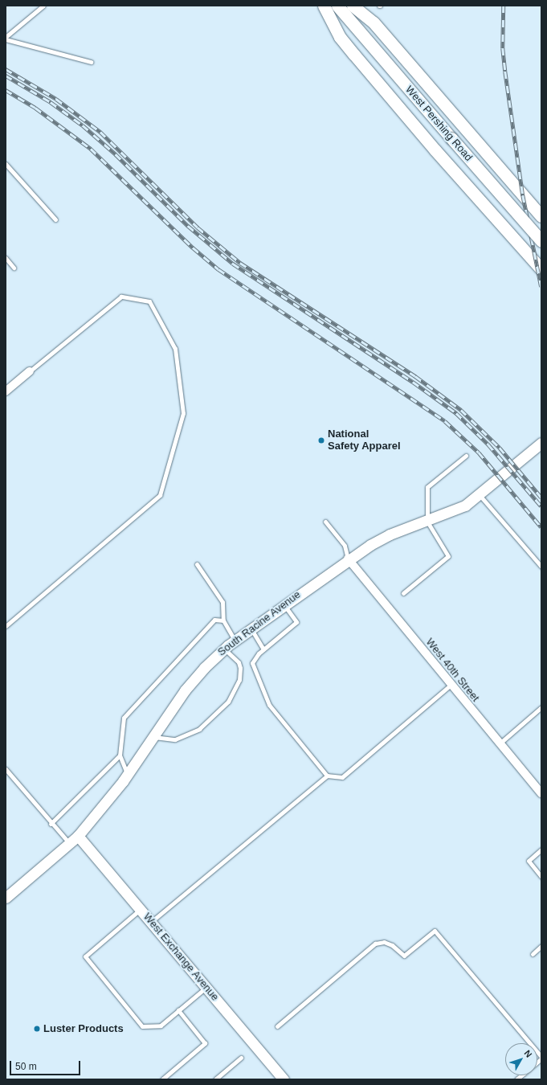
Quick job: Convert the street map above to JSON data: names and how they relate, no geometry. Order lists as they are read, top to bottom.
{
  "streets": {
    "main road": ["West Pershing Road"],
    "street": ["South Racine Avenue", "West 40th Street", "West Exchange Avenue"]
  },
  "crossings": [
    ["South Racine Avenue", "West 40th Street"],
    ["South Racine Avenue", "West Exchange Avenue"]
  ],
  "places": ["National Safety Apparel", "Luster Products"],
  "scale_bar": "50 m",
  "north": "top right"
}
